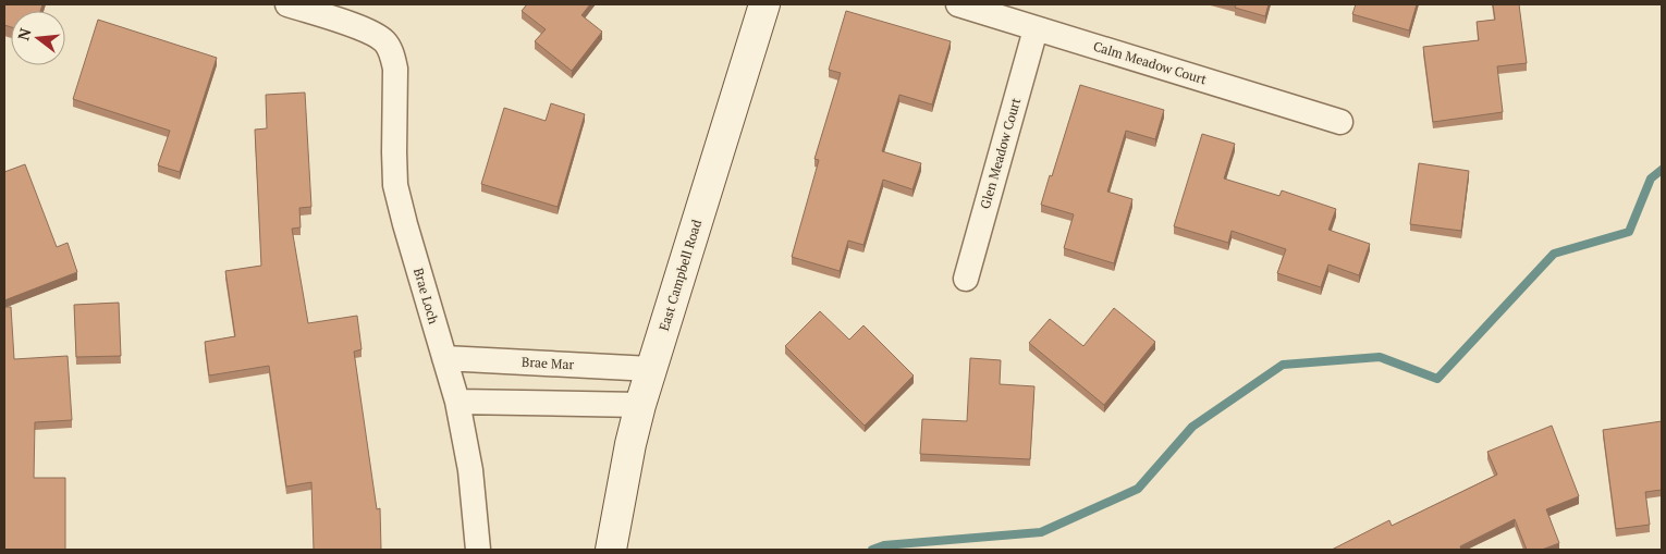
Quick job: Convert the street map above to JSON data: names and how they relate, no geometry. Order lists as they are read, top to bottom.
{
  "streets": {
    "main road": ["East Campbell Road"],
    "street": [
      "Calm Meadow Court",
      "Glen Meadow Court",
      "Brae Loch",
      "Brae Mar"
    ]
  },
  "crossings": [
    ["Calm Meadow Court", "Glen Meadow Court"],
    ["East Campbell Road", "Brae Mar"],
    ["Brae Loch", "Brae Mar"]
  ],
  "north": "left"
}
